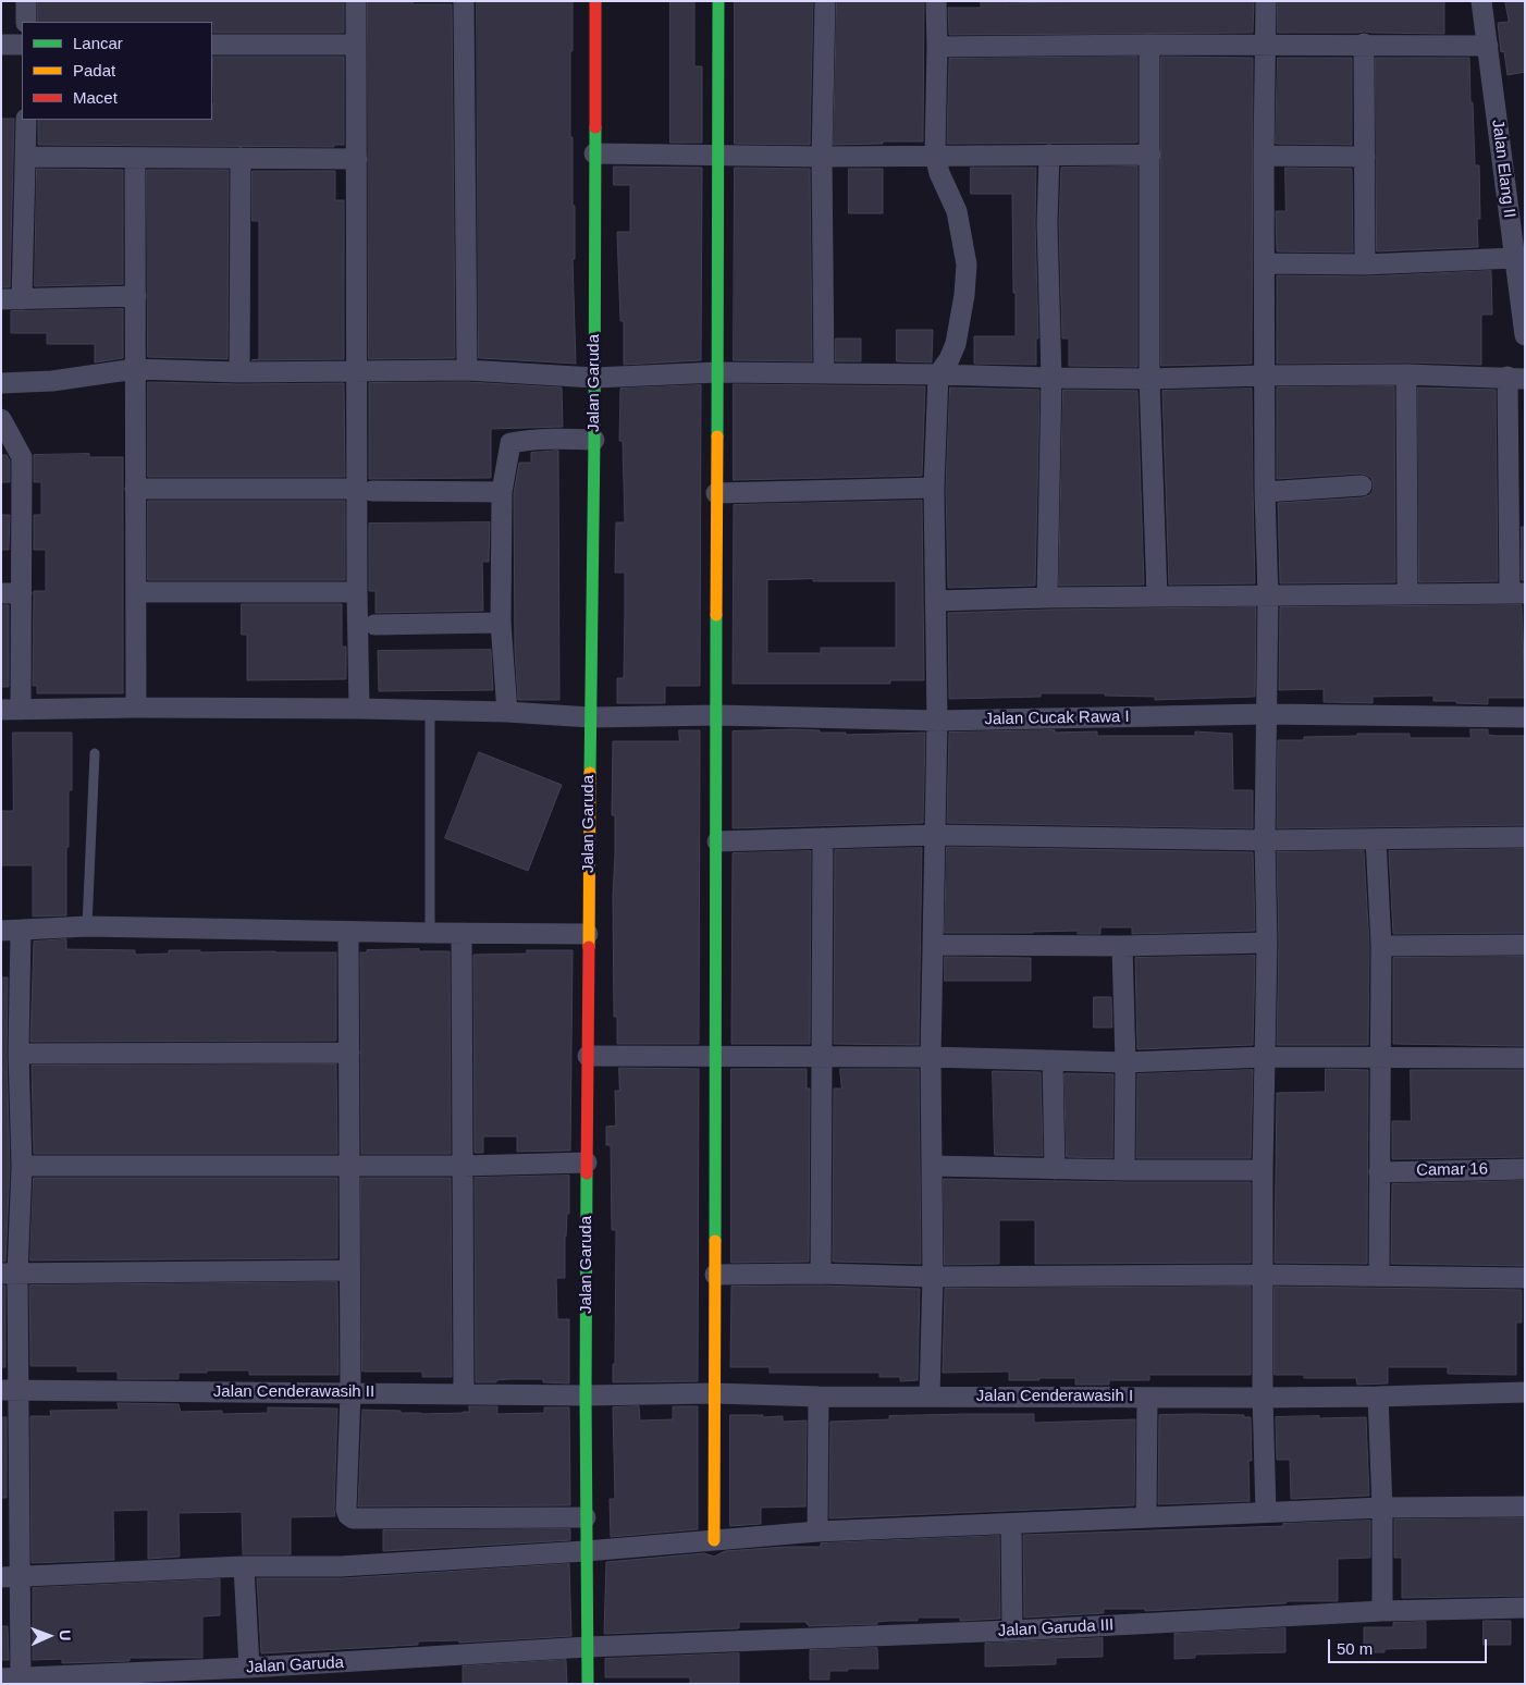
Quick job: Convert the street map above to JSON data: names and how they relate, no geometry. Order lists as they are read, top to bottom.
{
  "streets": {
    "street": [
      "Jalan Elang II",
      "Jalan Garuda",
      "Jalan Cucak Rawa I",
      "Camar 16",
      "Jalan Cenderawasih II",
      "Jalan Cenderawasih I",
      "Jalan Garuda III"
    ]
  },
  "crossings": [
    ["Jalan Garuda", "Jalan Cucak Rawa I"],
    ["Jalan Garuda", "Jalan Cenderawasih II"],
    ["Jalan Garuda", "Jalan Cenderawasih I"],
    ["Jalan Garuda", "Jalan Garuda III"],
    ["Jalan Cenderawasih II", "Jalan Cenderawasih I"]
  ],
  "legend": ["Lancar", "Padat", "Macet"],
  "scale_bar": "50 m",
  "north": "right"
}
